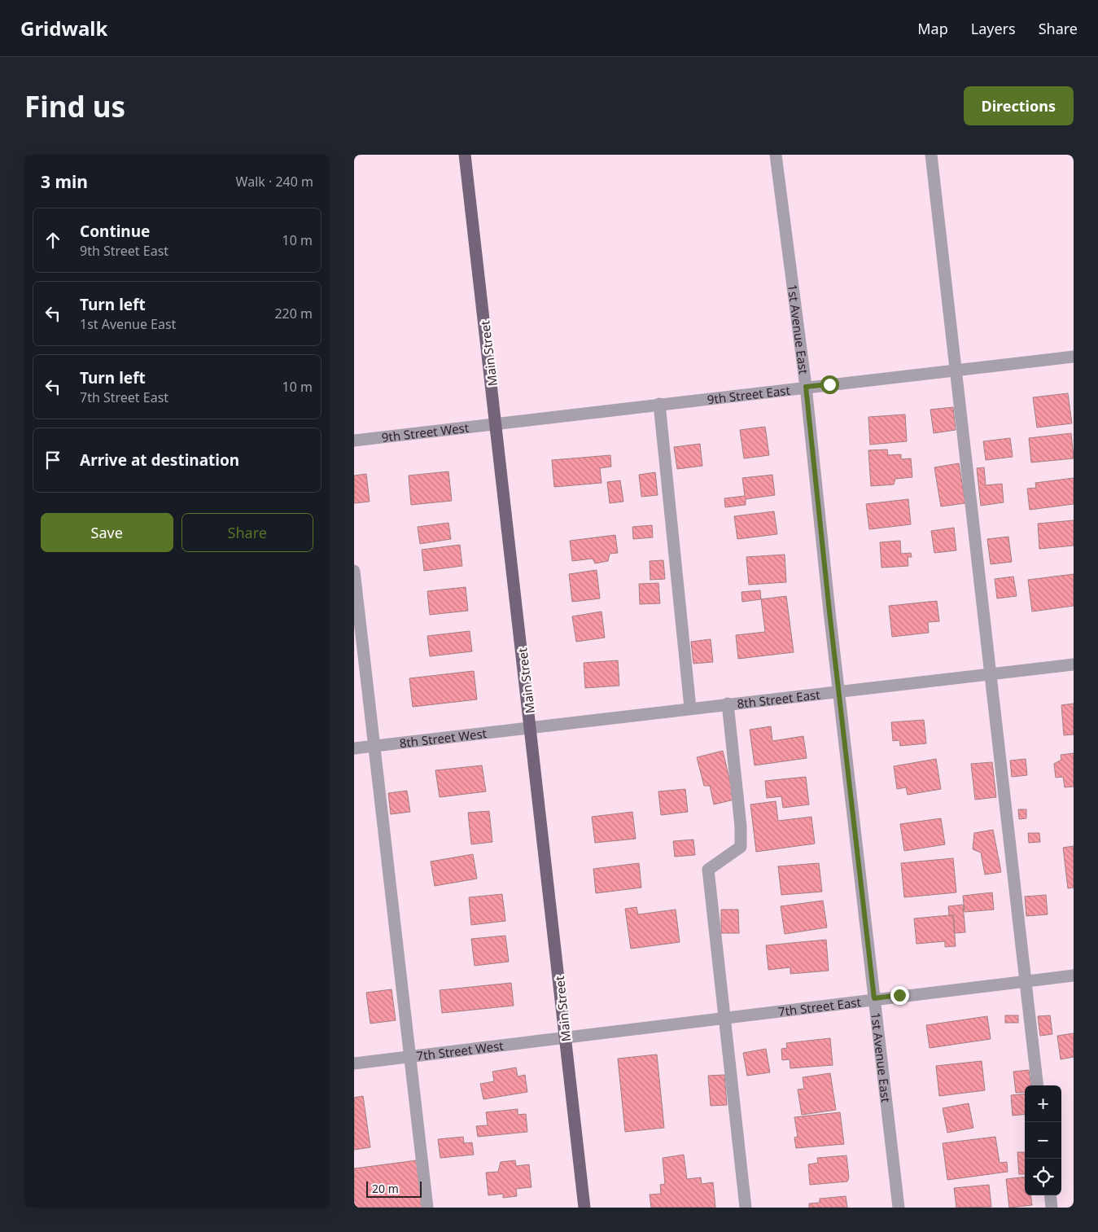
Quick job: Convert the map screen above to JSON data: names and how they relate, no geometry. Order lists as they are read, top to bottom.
{
  "streets": {
    "main road": ["Main Street"],
    "street": [
      "1st Avenue East",
      "9th Street East",
      "9th Street West",
      "8th Street East",
      "8th Street West",
      "7th Street East",
      "7th Street West"
    ]
  },
  "crossings": [
    ["1st Avenue East", "9th Street East"],
    ["1st Avenue East", "8th Street East"],
    ["1st Avenue East", "7th Street East"],
    ["Main Street", "9th Street East"],
    ["Main Street", "9th Street West"],
    ["Main Street", "8th Street East"],
    ["Main Street", "8th Street West"],
    ["Main Street", "7th Street East"],
    ["Main Street", "7th Street West"],
    ["9th Street East", "9th Street West"],
    ["8th Street East", "8th Street West"],
    ["7th Street East", "7th Street West"]
  ],
  "scale_bar": "20 m",
  "page": {
    "header": "Gridwalk",
    "nav": ["Map", "Layers", "Share"],
    "buttons": [
      "Directions",
      ["Save", "Share"]
    ],
    "title": "Find us",
    "heading": ["3 min", "Walk · 240 m"],
    "list": [
      ["Continue", "9th Street East", "10 m"],
      ["Turn left", "1st Avenue East", "220 m"],
      ["Turn left", "7th Street East", "10 m"],
      "Arrive at destination"
    ],
    "map_buttons": ["+", "−"],
    "scale": "20 m"
  }
}
